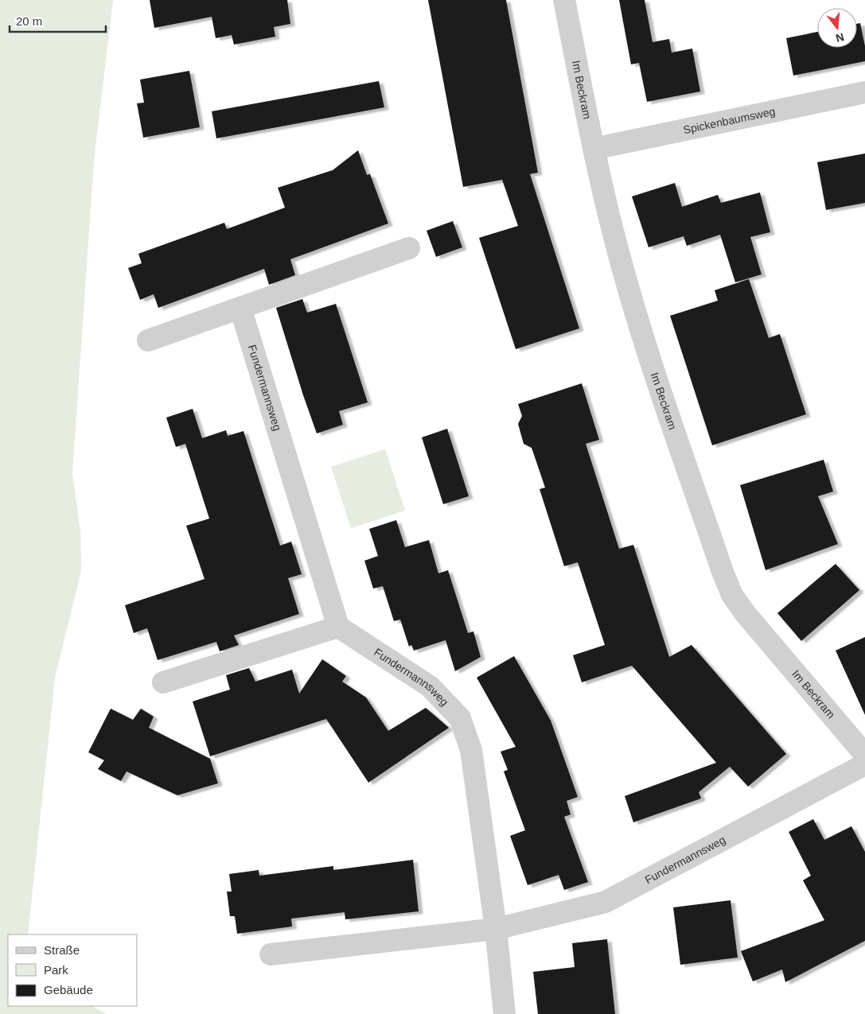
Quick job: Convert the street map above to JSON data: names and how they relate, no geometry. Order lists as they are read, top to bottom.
{
  "streets": {
    "street": ["Im Beckram", "Spickenbaumsweg", "Fundermannsweg"]
  },
  "crossings": [
    ["Im Beckram", "Spickenbaumsweg"]
  ],
  "legend": ["Straße", "Park", "Gebäude"],
  "scale_bar": "20 m",
  "north": "bottom"
}
